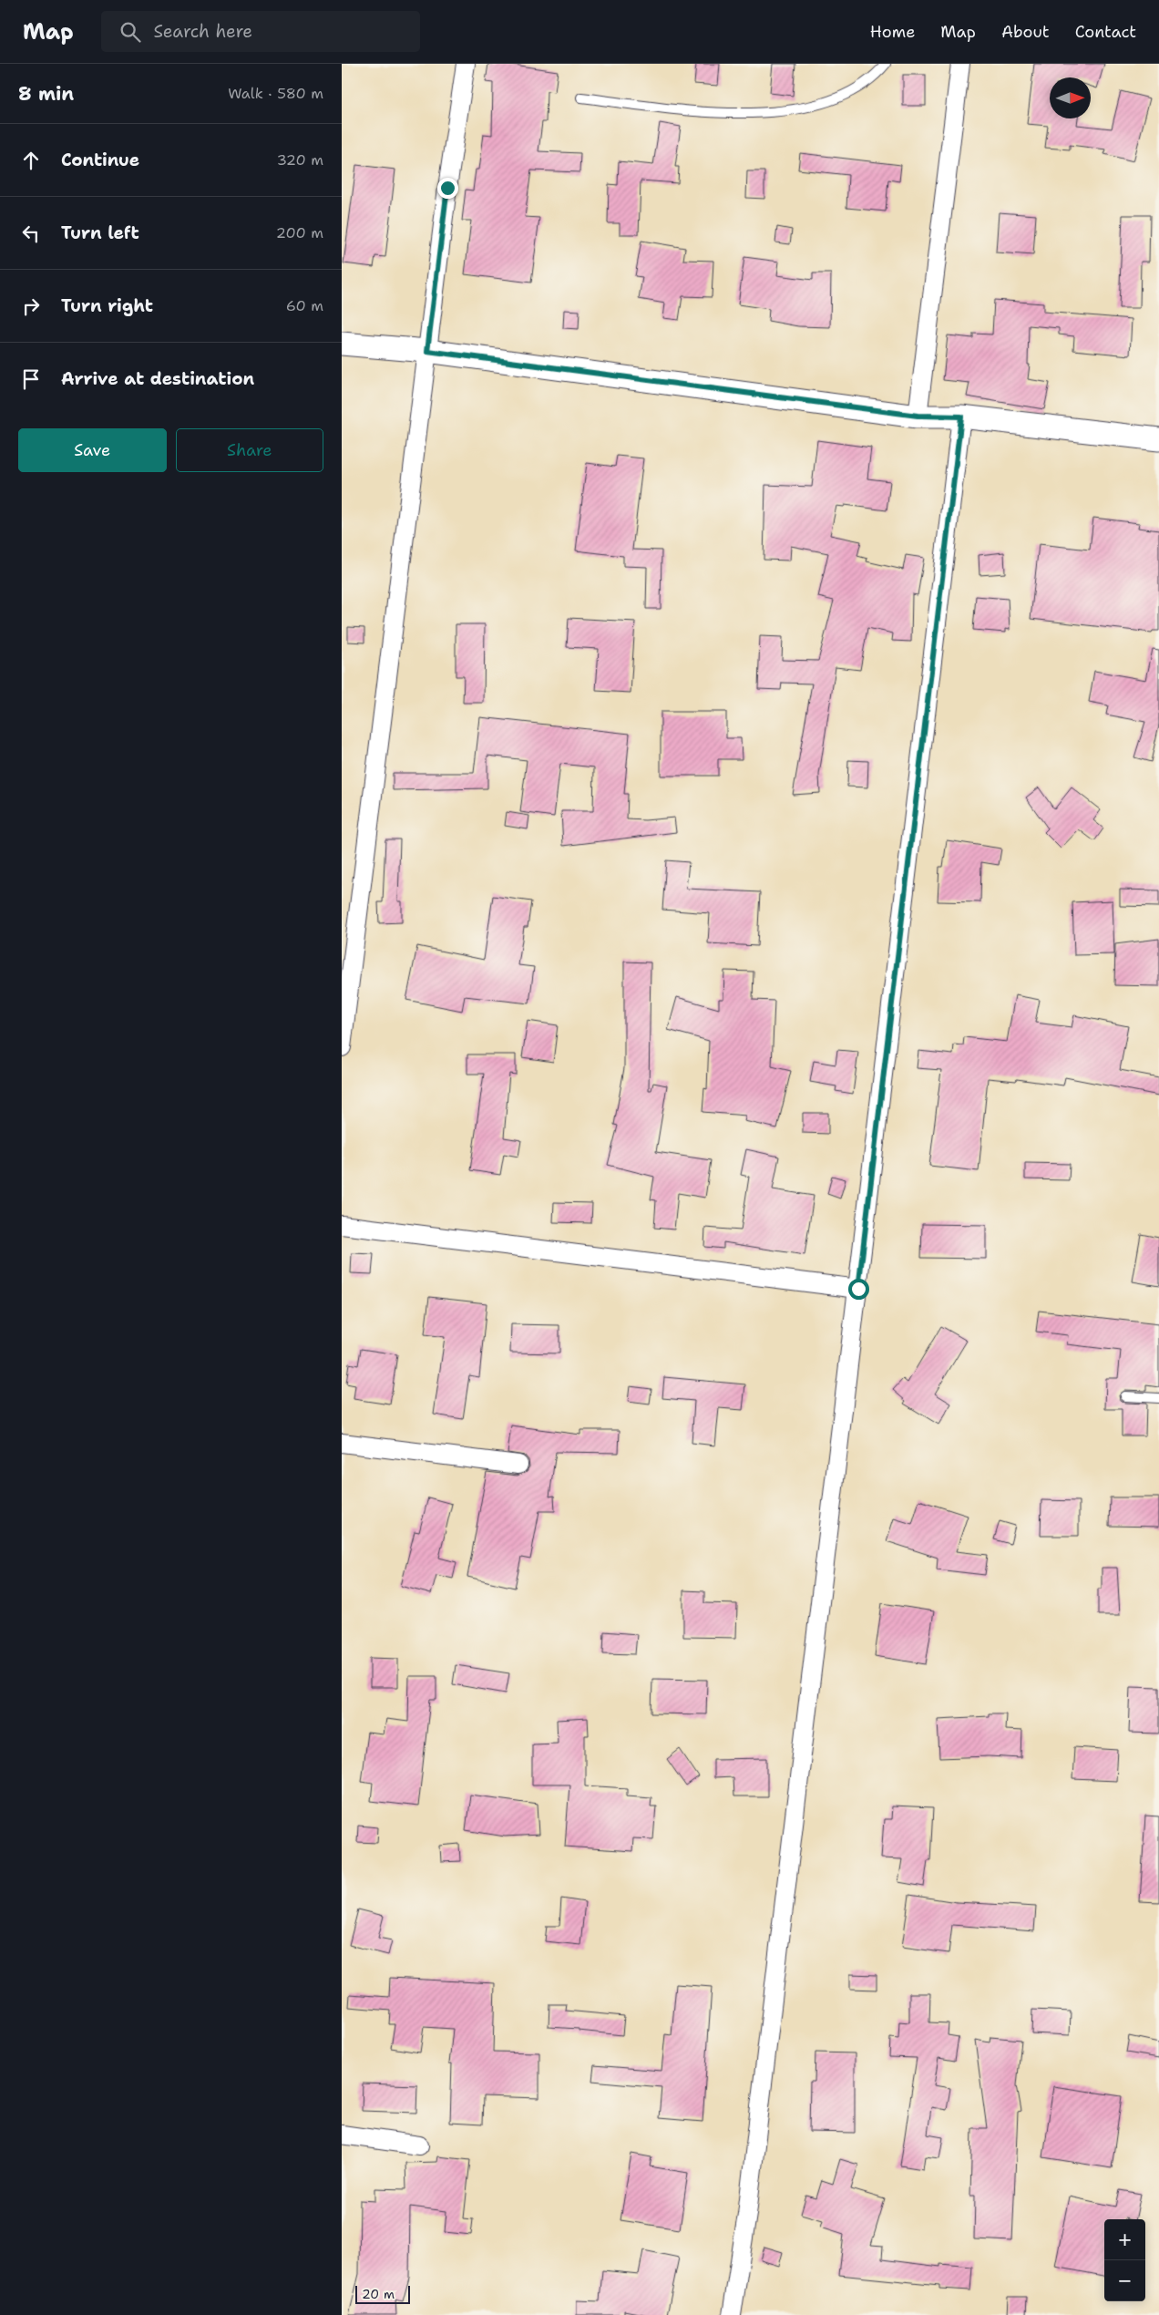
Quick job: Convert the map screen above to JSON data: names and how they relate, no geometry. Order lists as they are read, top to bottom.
{
  "scale_bar": "20 m",
  "north": "right",
  "page": {
    "header": "Map",
    "search": "Search here",
    "nav": [
      "Home",
      "Map",
      "About",
      "Contact"
    ],
    "heading": ["8 min", "Walk · 580 m"],
    "list": [
      ["Continue", "320 m"],
      ["Turn left", "200 m"],
      ["Turn right", "60 m"],
      "Arrive at destination"
    ],
    "buttons": ["Save", "Share"],
    "map_buttons": ["+", "−"],
    "scale": "20 m"
  }
}
